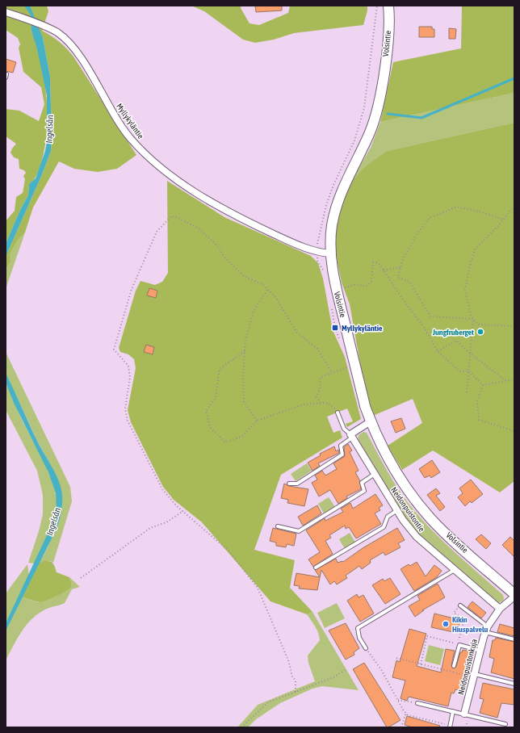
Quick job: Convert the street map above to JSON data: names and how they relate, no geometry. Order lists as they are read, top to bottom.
{
  "streets": {
    "street": [
      "Volsintie",
      "Myllykyläntie",
      "Neidonpuistontie",
      "Neidonpuistonkuja"
    ]
  },
  "crossings": [
    ["Volsintie", "Myllykyläntie"],
    ["Neidonpuistontie", "Neidonpuistonkuja"]
  ],
  "water": ["Ingelsån"],
  "places": {
    "transit": ["Myllykyläntie"],
    "other": ["Jungfruberget", "Kikin Hiuspalvelu"]
  }
}
